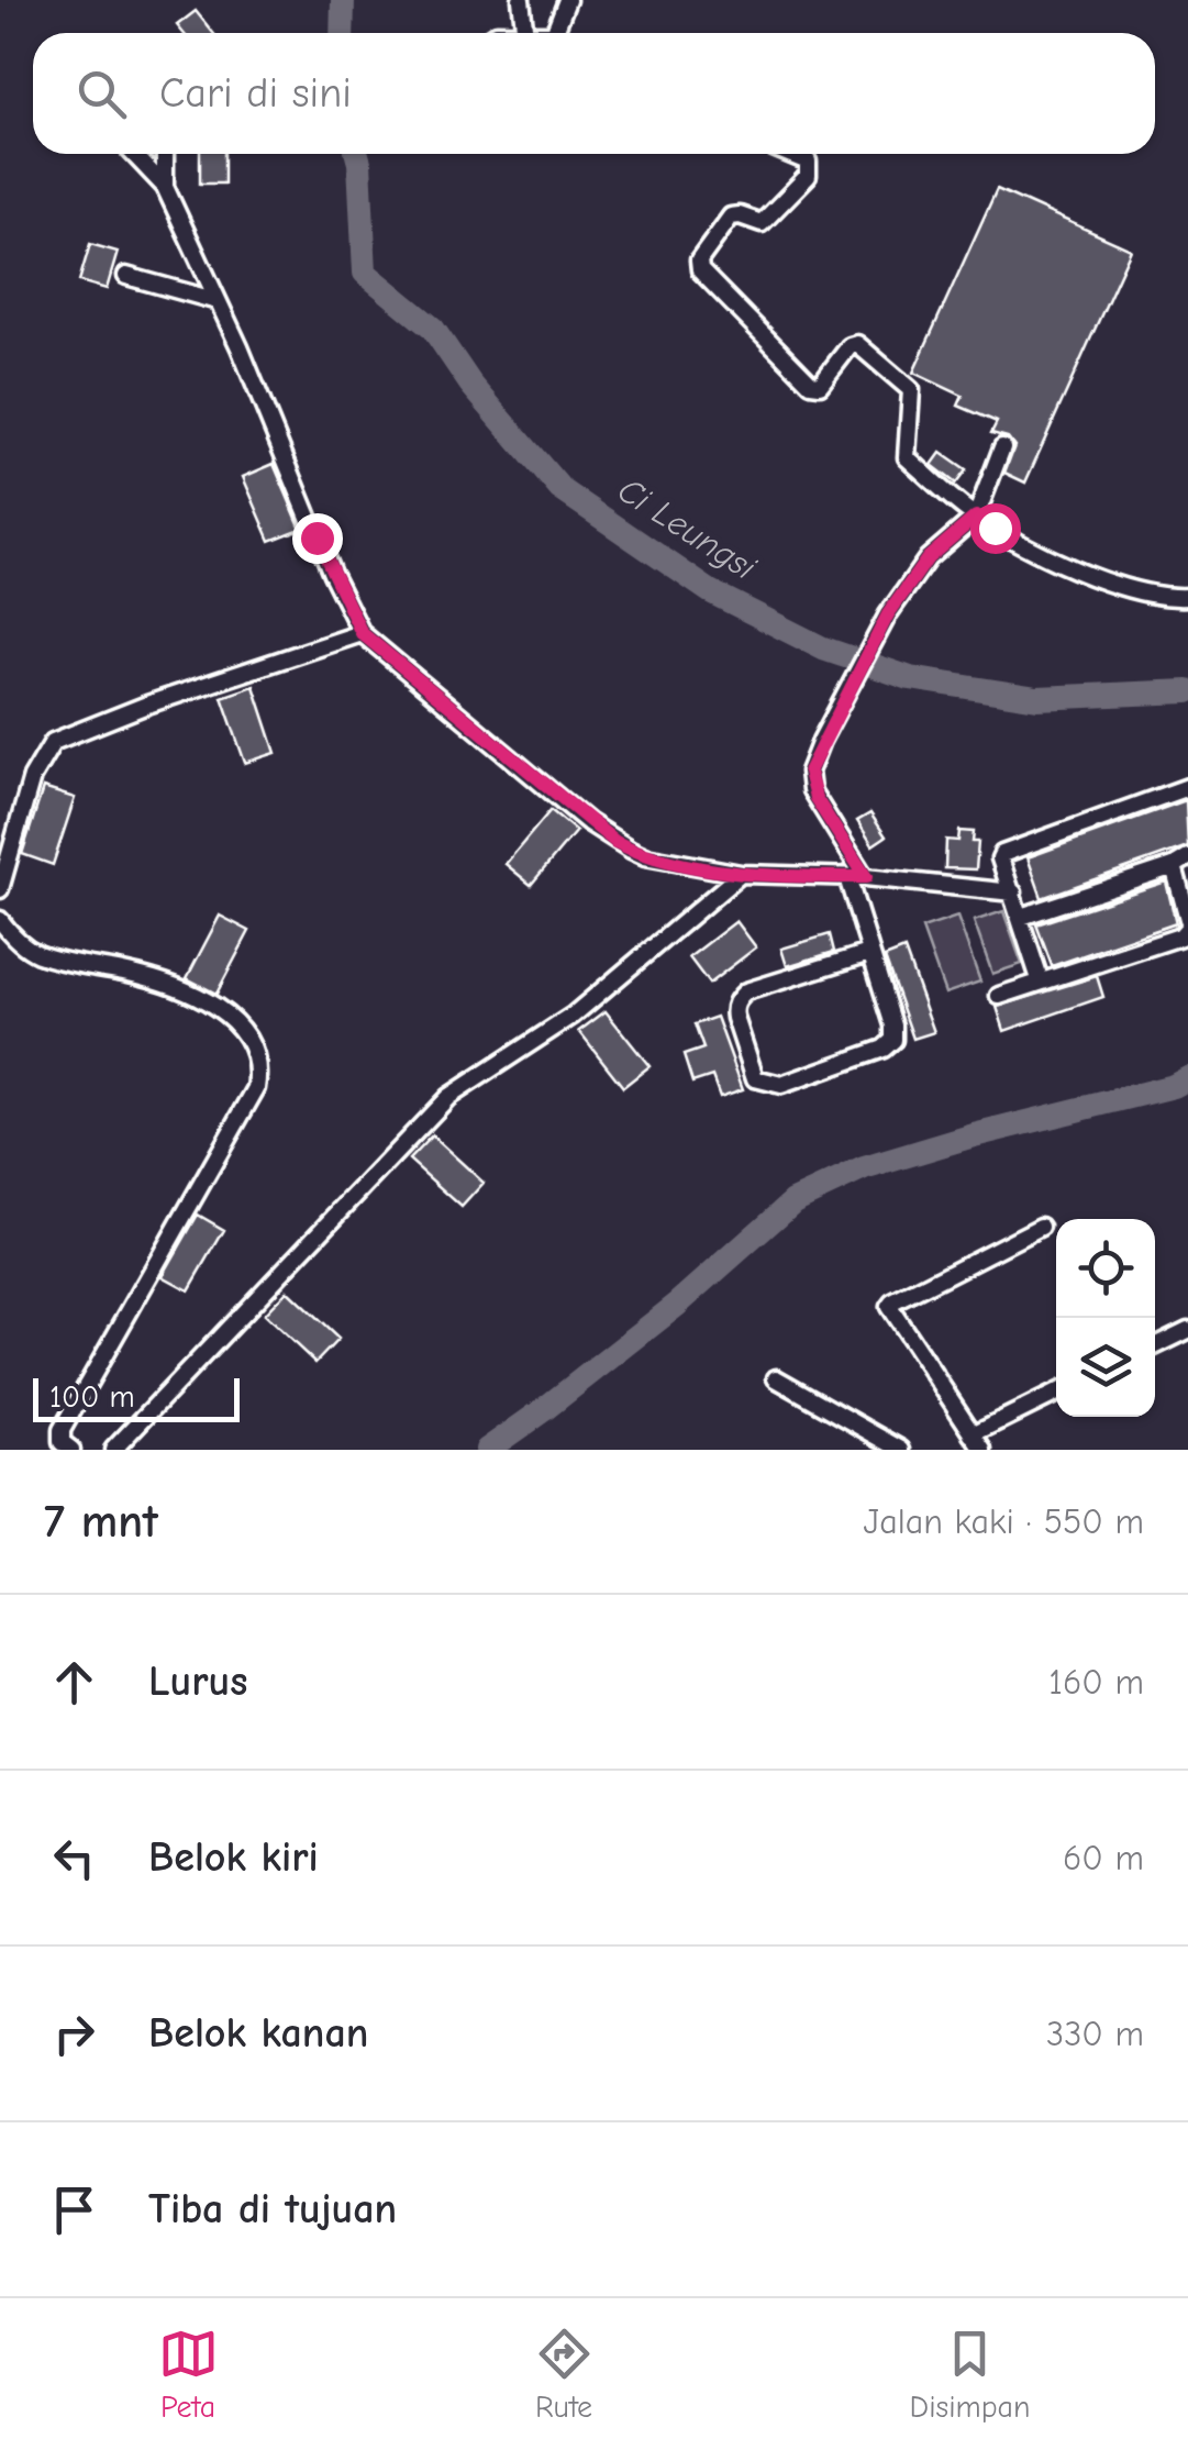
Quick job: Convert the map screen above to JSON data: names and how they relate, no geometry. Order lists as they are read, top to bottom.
{
  "water": ["Ci Leungsi"],
  "scale_bar": "100 m",
  "page": {
    "search": "Cari di sini",
    "scale": "100 m",
    "heading": ["7 mnt", "Jalan kaki · 550 m"],
    "list": [
      ["Lurus", "160 m"],
      ["Belok kiri", "60 m"],
      ["Belok kanan", "330 m"],
      "Tiba di tujuan"
    ],
    "nav": ["Peta", "Rute", "Disimpan"]
  }
}
